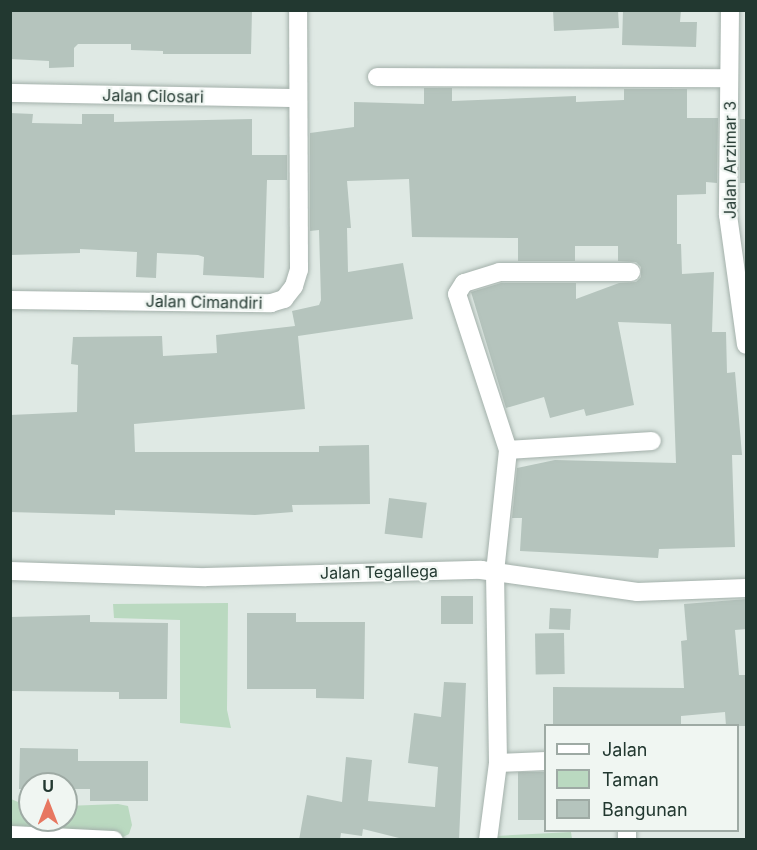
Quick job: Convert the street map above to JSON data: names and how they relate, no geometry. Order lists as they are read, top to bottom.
{
  "streets": {
    "street": [
      "Jalan Cilosari",
      "Jalan Arzimar 3",
      "Jalan Cimandiri",
      "Jalan Tegallega"
    ]
  },
  "crossings": [
    ["Jalan Cilosari", "Jalan Cimandiri"]
  ],
  "legend": ["Jalan", "Taman", "Bangunan"],
  "north": "top"
}
